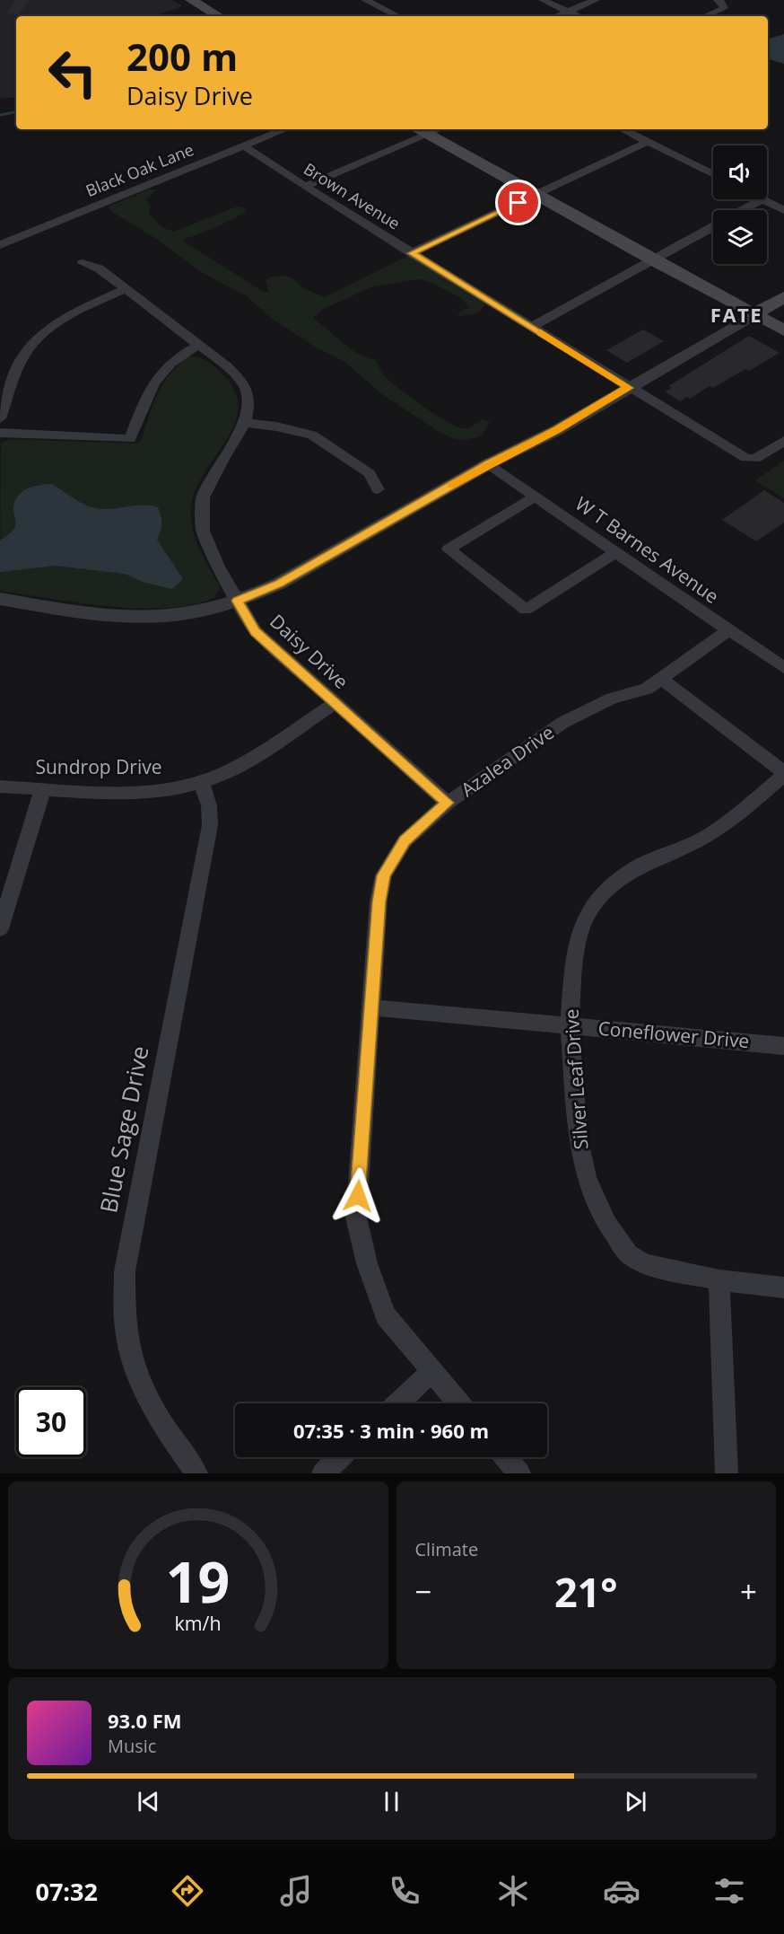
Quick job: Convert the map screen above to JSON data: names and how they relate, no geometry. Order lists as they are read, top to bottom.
{
  "streets": {
    "street": [
      "Black Oak Lane",
      "Brown Avenue",
      "W T Barnes Avenue",
      "Daisy Drive",
      "Azalea Drive",
      "Sundrop Drive",
      "Coneflower Drive",
      "Silver Leaf Drive",
      "Blue Sage Drive"
    ]
  },
  "crossings": [
    ["Black Oak Lane", "Brown Avenue"],
    ["W T Barnes Avenue", "Azalea Drive"],
    ["Daisy Drive", "Azalea Drive"],
    ["Daisy Drive", "Sundrop Drive"],
    ["Azalea Drive", "Coneflower Drive"],
    ["Sundrop Drive", "Blue Sage Drive"],
    ["Coneflower Drive", "Silver Leaf Drive"]
  ],
  "districts": ["FATE"],
  "page": {
    "turn": ["200 m", "Daisy Drive"],
    "limit": "30",
    "trip": "07:35 · 3 min · 960 m",
    "tile": "Climate",
    "heat": ["−", "21°", "+"],
    "song": ["93.0 FM", "Music"],
    "tabs": "07:32",
    "gauge": ["19", "km/h"]
  }
}
